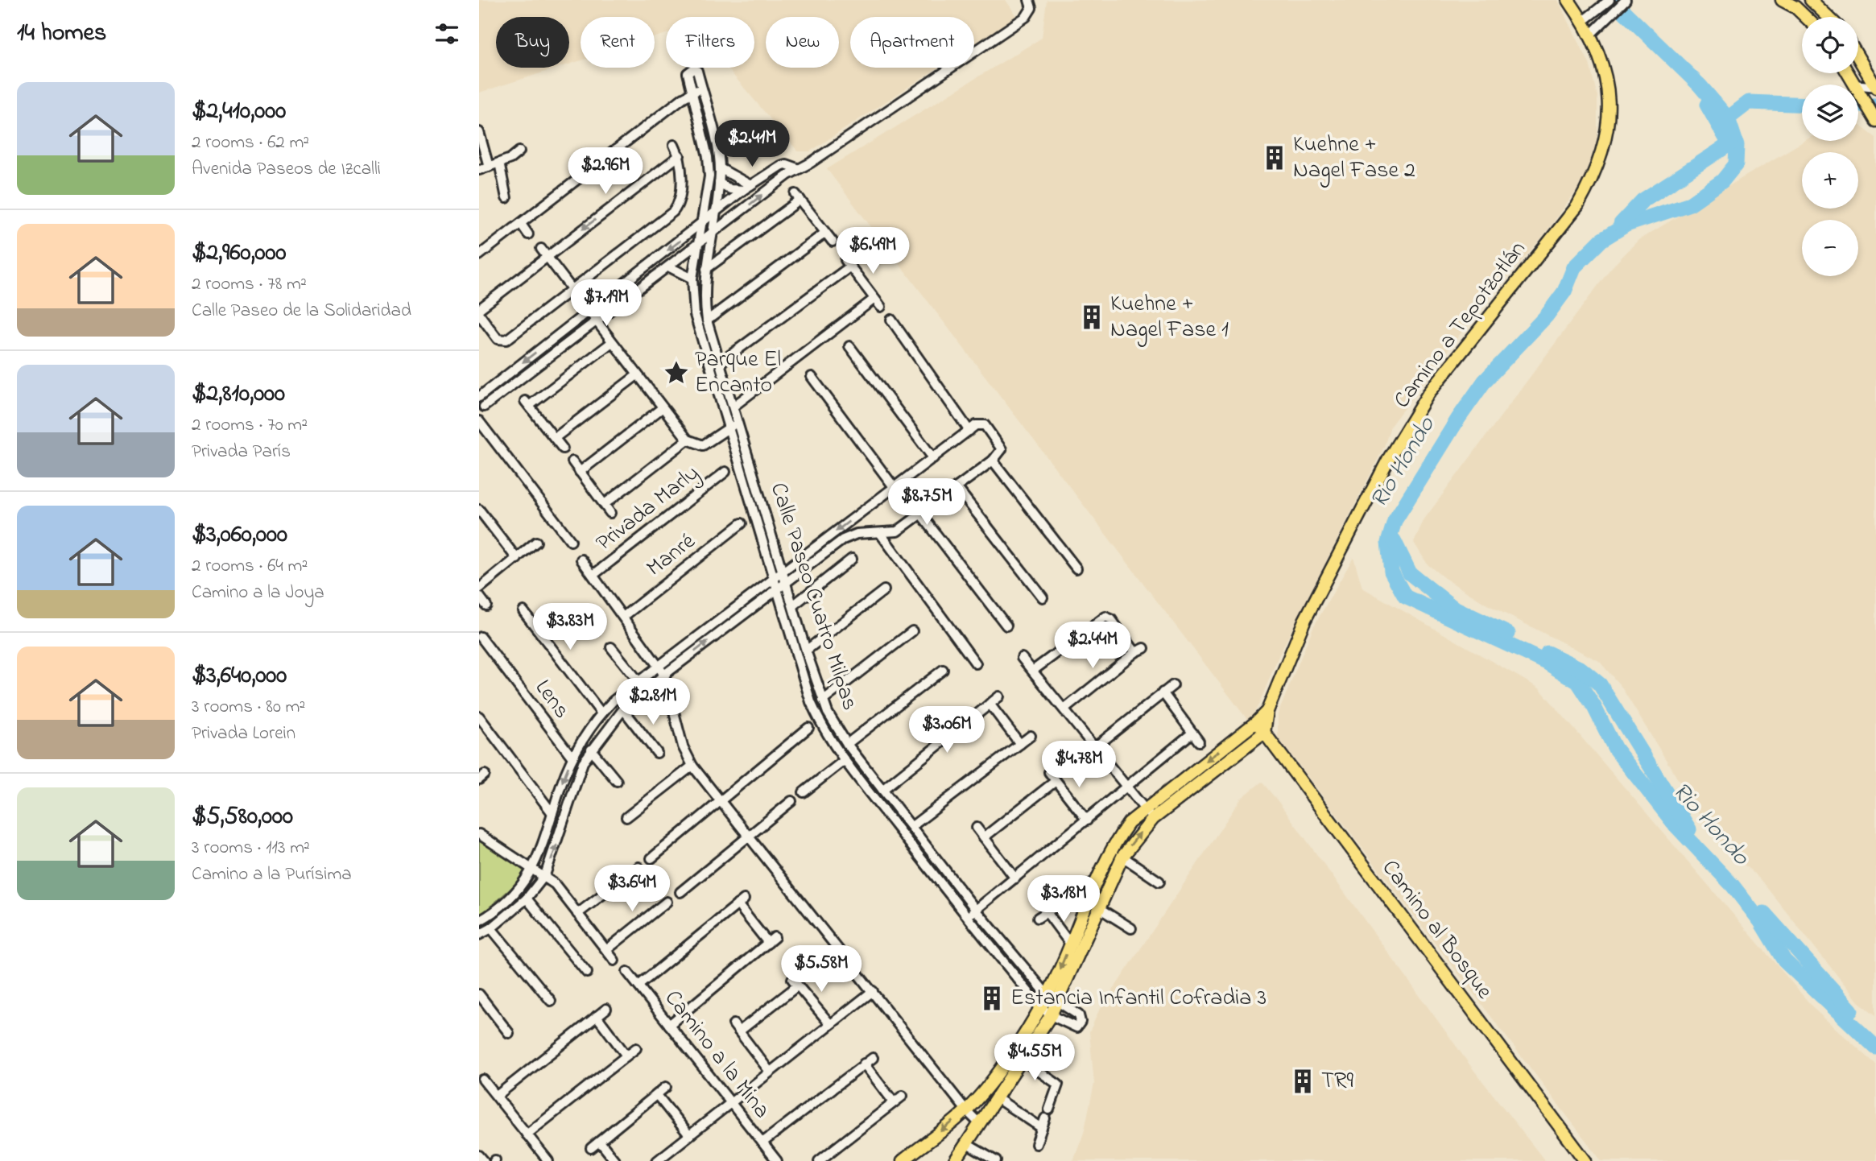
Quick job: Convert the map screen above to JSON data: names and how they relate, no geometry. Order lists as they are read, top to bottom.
{
  "streets": {
    "main road": ["Camino a Tepotzotlán", "Camino al Bosque"],
    "street": [
      "Privada Marly",
      "Manré",
      "Calle Paseo Cuatro Milpas",
      "Lens",
      "Camino a la Mina"
    ]
  },
  "crossings": [
    ["Camino a Tepotzotlán", "Calle Paseo Cuatro Milpas"],
    ["Camino a Tepotzotlán", "Camino al Bosque"]
  ],
  "water": ["Rio Hondo"],
  "places": {
    "building": [
      "Kuehne + Nagel Fase 2",
      "Kuehne + Nagel Fase 1",
      "Estancia Infantil Cofradia 3",
      "TR9"
    ],
    "place": ["Parque El Encanto"]
  },
  "page": {
    "heading": "14 homes",
    "map_buttons": ["+", "−"],
    "chip": [
      "Buy",
      "Rent",
      "Filters",
      "New",
      "Apartment"
    ],
    "list": [
      {
        "name": "$2,410,000",
        "note": "2 rooms · 62 m² · Avenida Paseos de Izcalli"
      },
      {
        "name": "$2,960,000",
        "note": "2 rooms · 78 m² · Calle Paseo de la Solidaridad"
      },
      {
        "name": "$2,810,000",
        "note": "2 rooms · 70 m² · Privada París"
      },
      {
        "name": "$3,060,000",
        "note": "2 rooms · 64 m² · Camino a la Joya"
      },
      {
        "name": "$3,640,000",
        "note": "3 rooms · 80 m² · Privada Lorein"
      },
      {
        "name": "$5,580,000",
        "note": "3 rooms · 113 m² · Camino a la Purísima"
      }
    ],
    "price": [
      "$2.41M",
      "$2.96M",
      "$6.49M",
      "$7.19M",
      "$8.75M",
      "$3.83M",
      "$2.44M",
      "$2.81M",
      "$3.06M",
      "$4.78M",
      "$3.64M",
      "$3.18M",
      "$5.58M",
      "$4.55M"
    ]
  }
}
